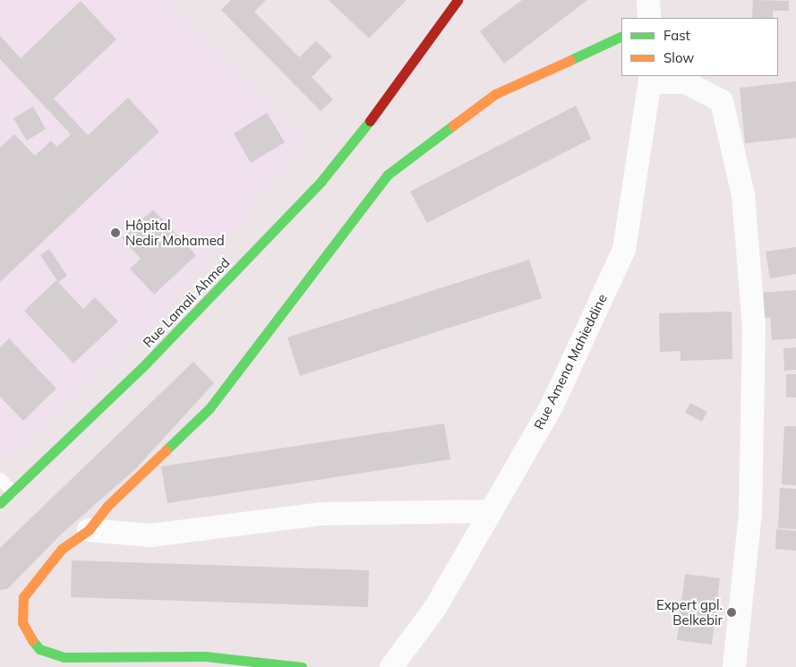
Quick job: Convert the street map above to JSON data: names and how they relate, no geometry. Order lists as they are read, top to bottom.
{
  "streets": {
    "street": ["Rue Lamali Ahmed", "Rue Amena Mahieddine"]
  },
  "places": ["Hôpital Nedir Mohamed", "Expert gpl. Belkebir"],
  "legend": ["Fast", "Slow"]
}
